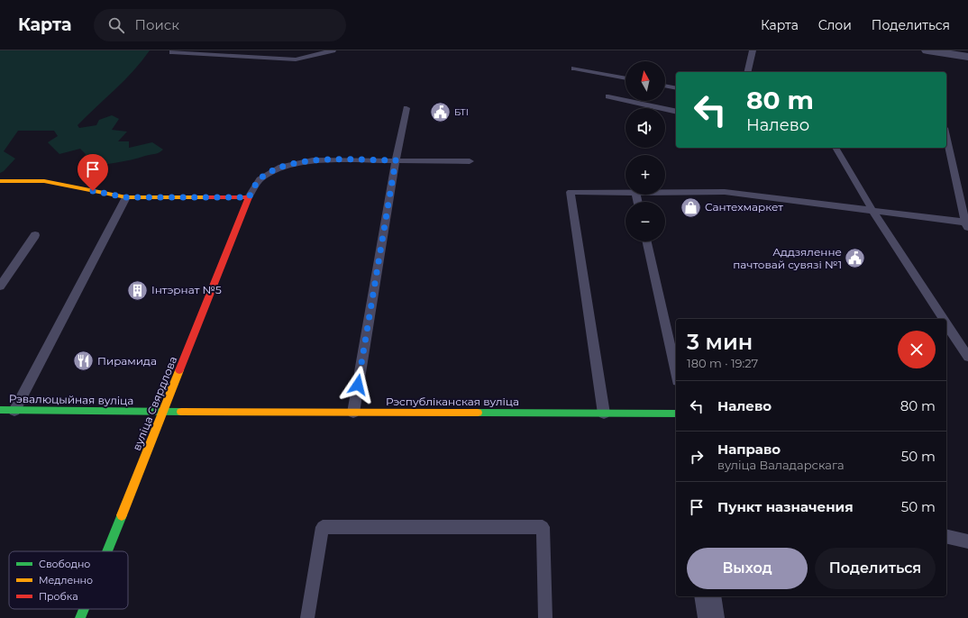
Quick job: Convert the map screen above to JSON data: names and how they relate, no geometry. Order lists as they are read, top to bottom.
{
  "streets": {
    "street": ["Рэвалюцыйная вуліца", "Рэспубліканская вуліца", "вуліца Свярдлова"]
  },
  "crossings": [
    ["Рэвалюцыйная вуліца", "Рэспубліканская вуліца"],
    ["Рэвалюцыйная вуліца", "вуліца Свярдлова"],
    ["Рэспубліканская вуліца", "вуліца Свярдлова"]
  ],
  "places": {
    "public building": ["БТІ", "Аддзяленне пачтовай сувязі №1"],
    "shop": ["Сантехмаркет"],
    "building": ["Інтэрнат №5"],
    "restaurant": ["Пирамида"]
  },
  "legend": ["Свободно", "Медленно", "Пробка"],
  "north": "top",
  "page": {
    "header": "Карта",
    "search": "Поиск",
    "nav": ["Карта", "Слои", "Поделиться"],
    "map_buttons": ["+", "−"],
    "turn": ["80 m", "Налево"],
    "heading": ["3 мин", "180 m · 19:27"],
    "list": [
      {
        "name": "Налево",
        "value": "80 m"
      },
      {
        "name": "Направо",
        "note": "вуліца Валадарскага",
        "value": "50 m"
      },
      {
        "name": "Пункт назначения",
        "value": "50 m"
      }
    ],
    "buttons": ["Выход", "Поделиться"]
  }
}
